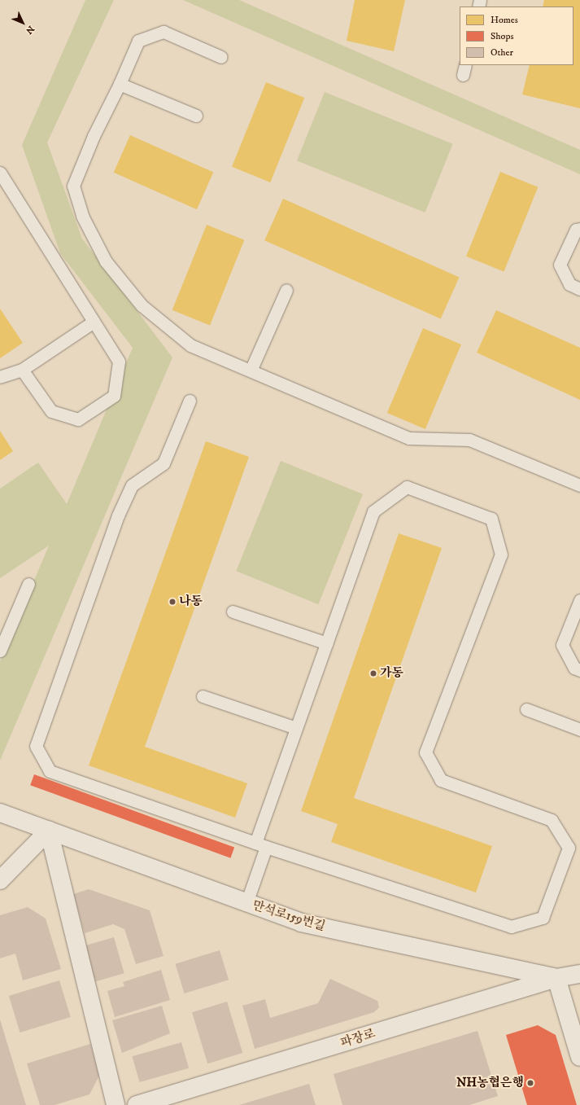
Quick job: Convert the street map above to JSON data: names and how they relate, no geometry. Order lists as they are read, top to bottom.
{
  "streets": {
    "street": ["만석로159번길", "파장로"]
  },
  "crossings": [
    ["만석로159번길", "파장로"]
  ],
  "places": ["나동", "가동", "NH농협은행"],
  "legend": ["Homes", "Shops", "Other"],
  "north": "bottom right"
}
